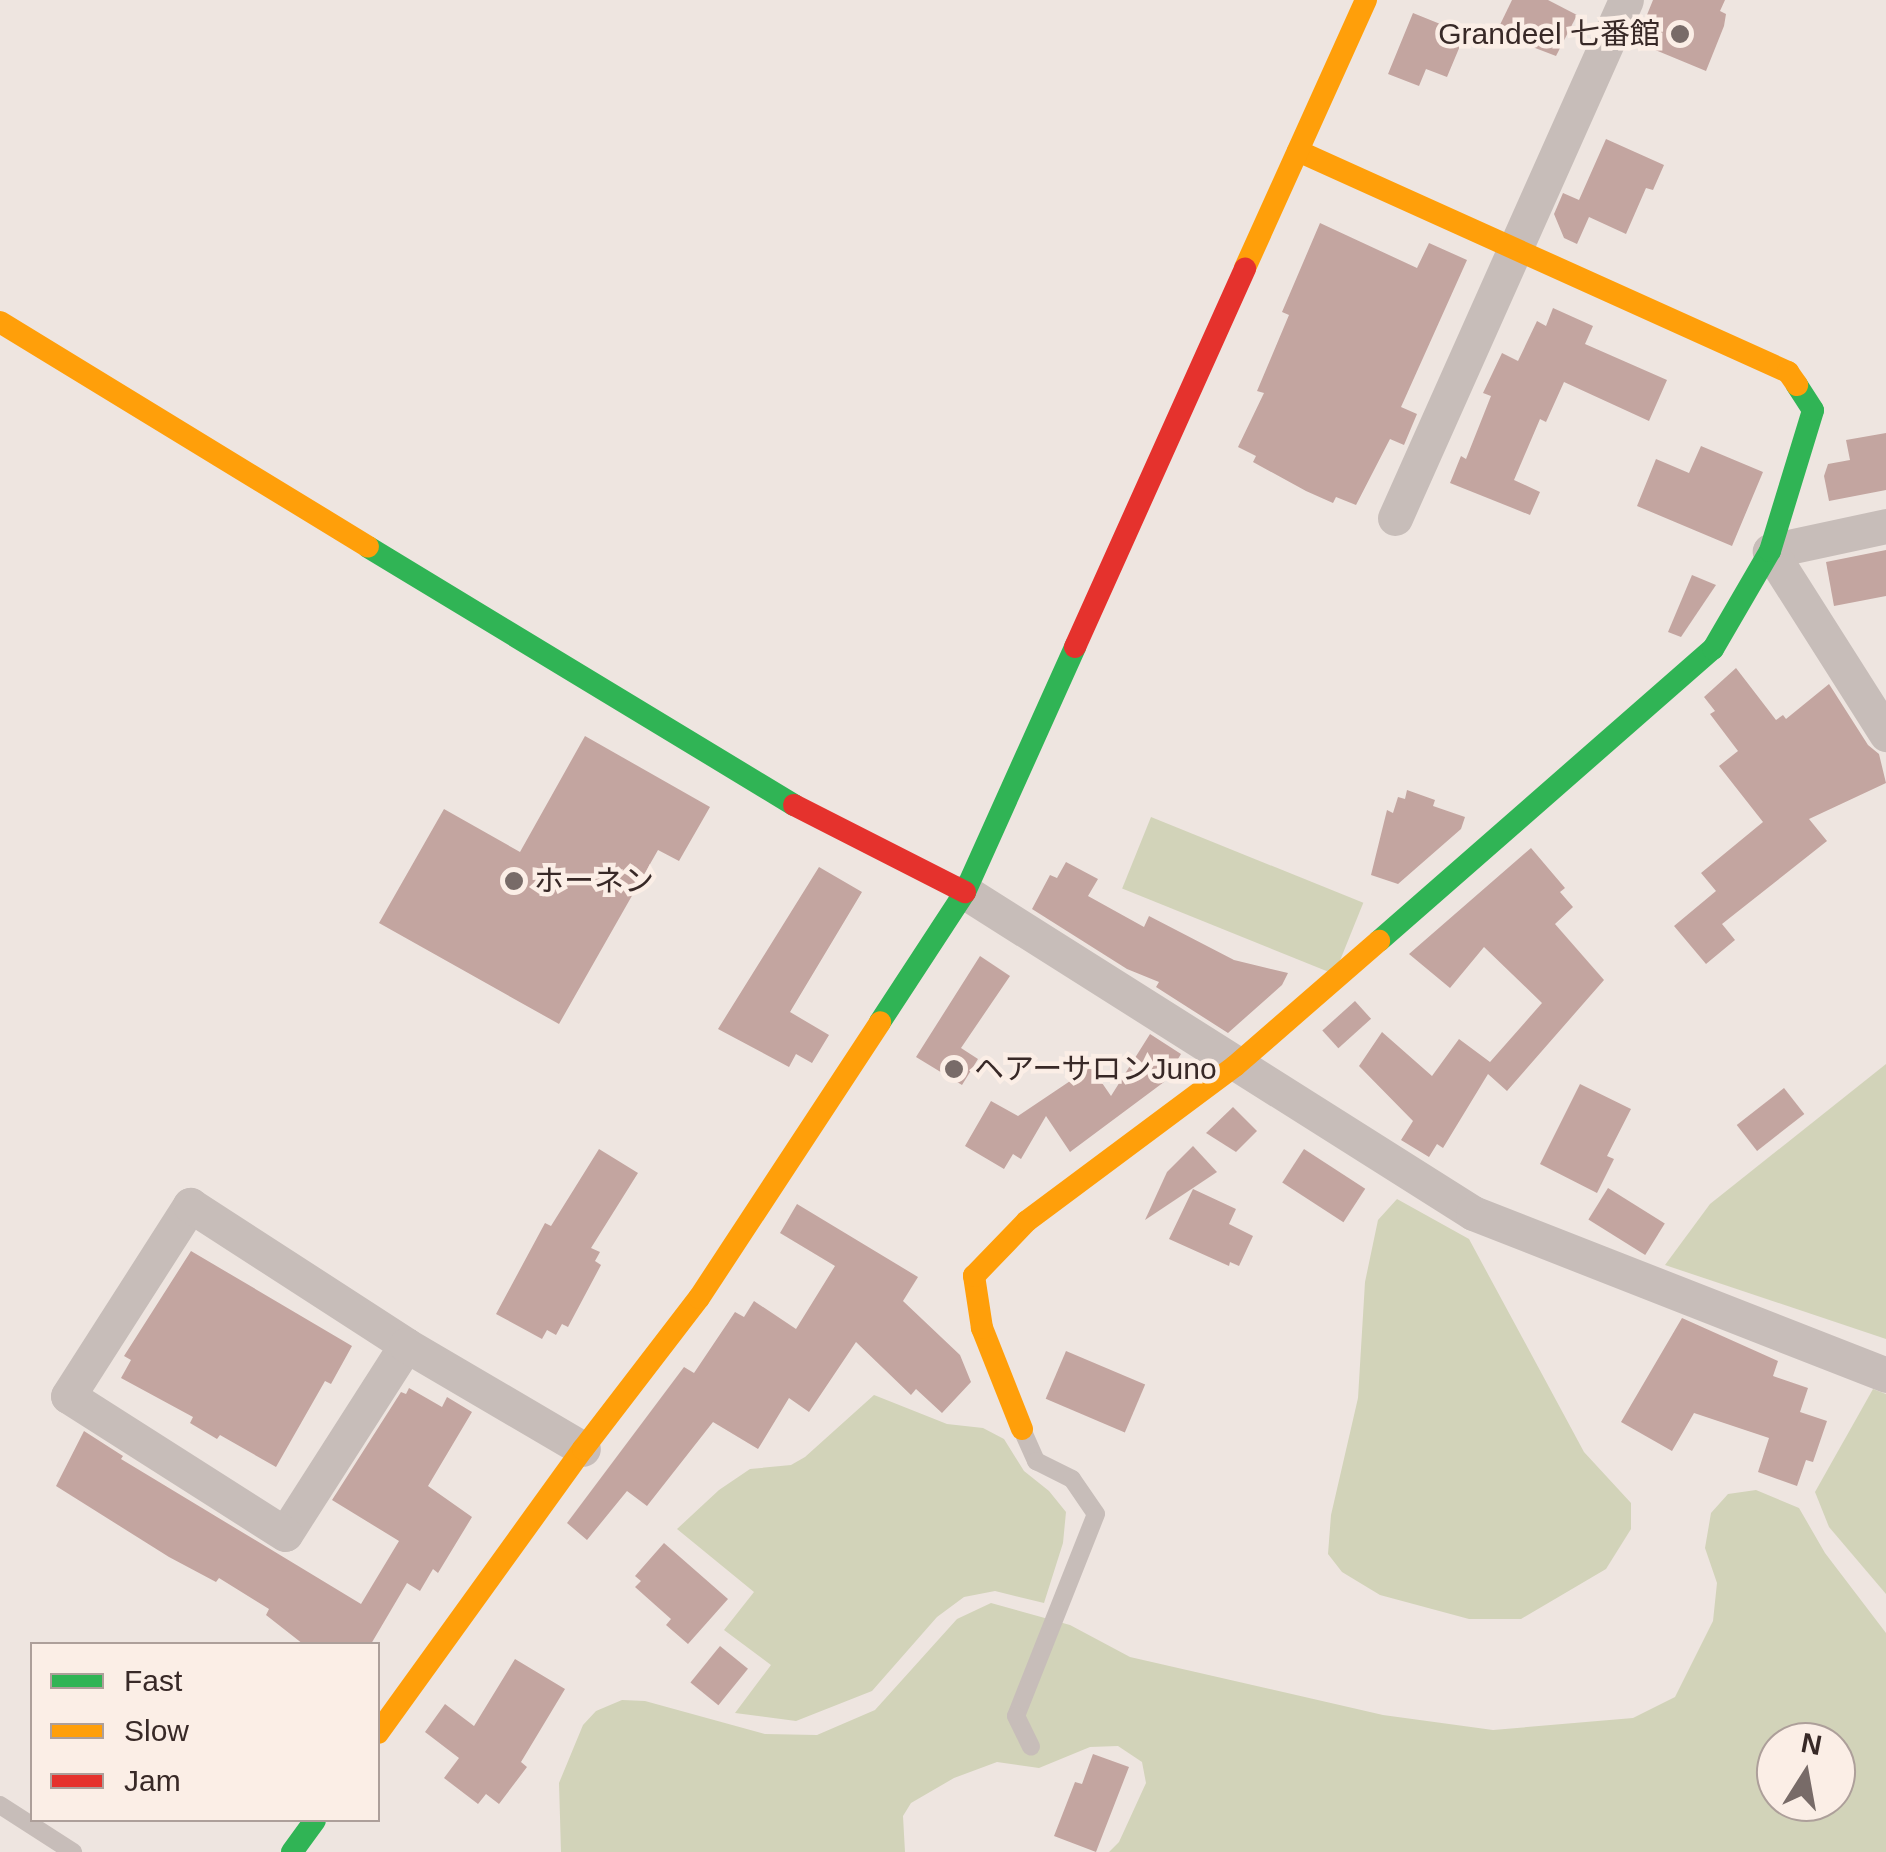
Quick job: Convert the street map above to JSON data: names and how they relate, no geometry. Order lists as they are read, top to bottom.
{
  "places": ["Grandeel 七番館", "ホーネン", "ヘアーサロンJuno"],
  "legend": ["Fast", "Slow", "Jam"],
  "north": "top"
}
